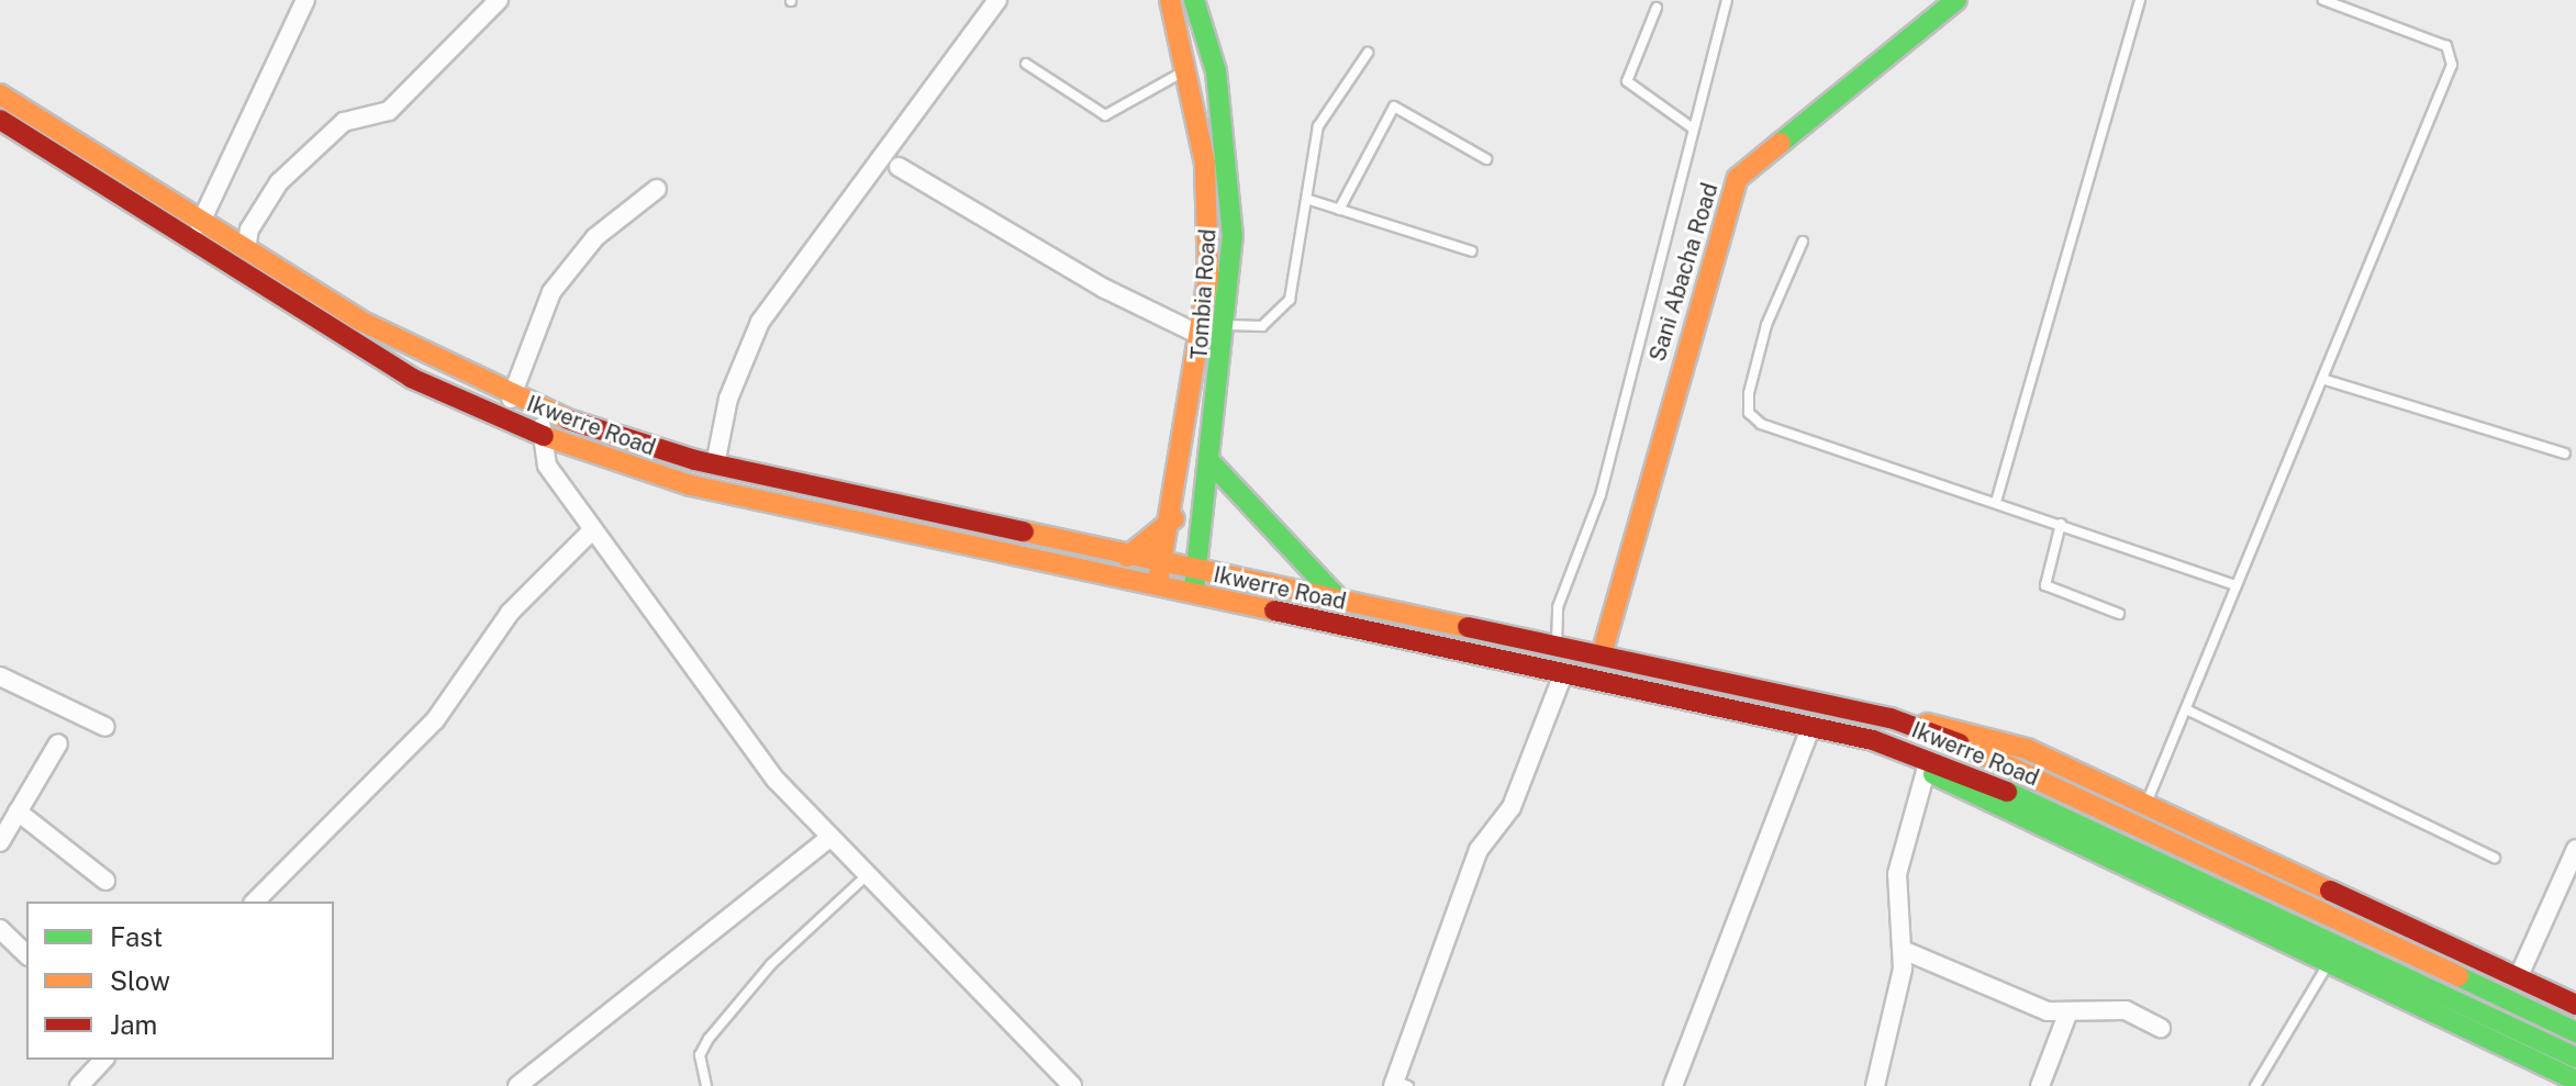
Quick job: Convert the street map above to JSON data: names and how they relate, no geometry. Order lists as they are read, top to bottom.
{
  "streets": {
    "main road": ["Sani Abacha Road", "Tombia Road", "Ikwerre Road"]
  },
  "crossings": [
    ["Sani Abacha Road", "Ikwerre Road"],
    ["Tombia Road", "Ikwerre Road"]
  ],
  "legend": ["Fast", "Slow", "Jam"]
}
